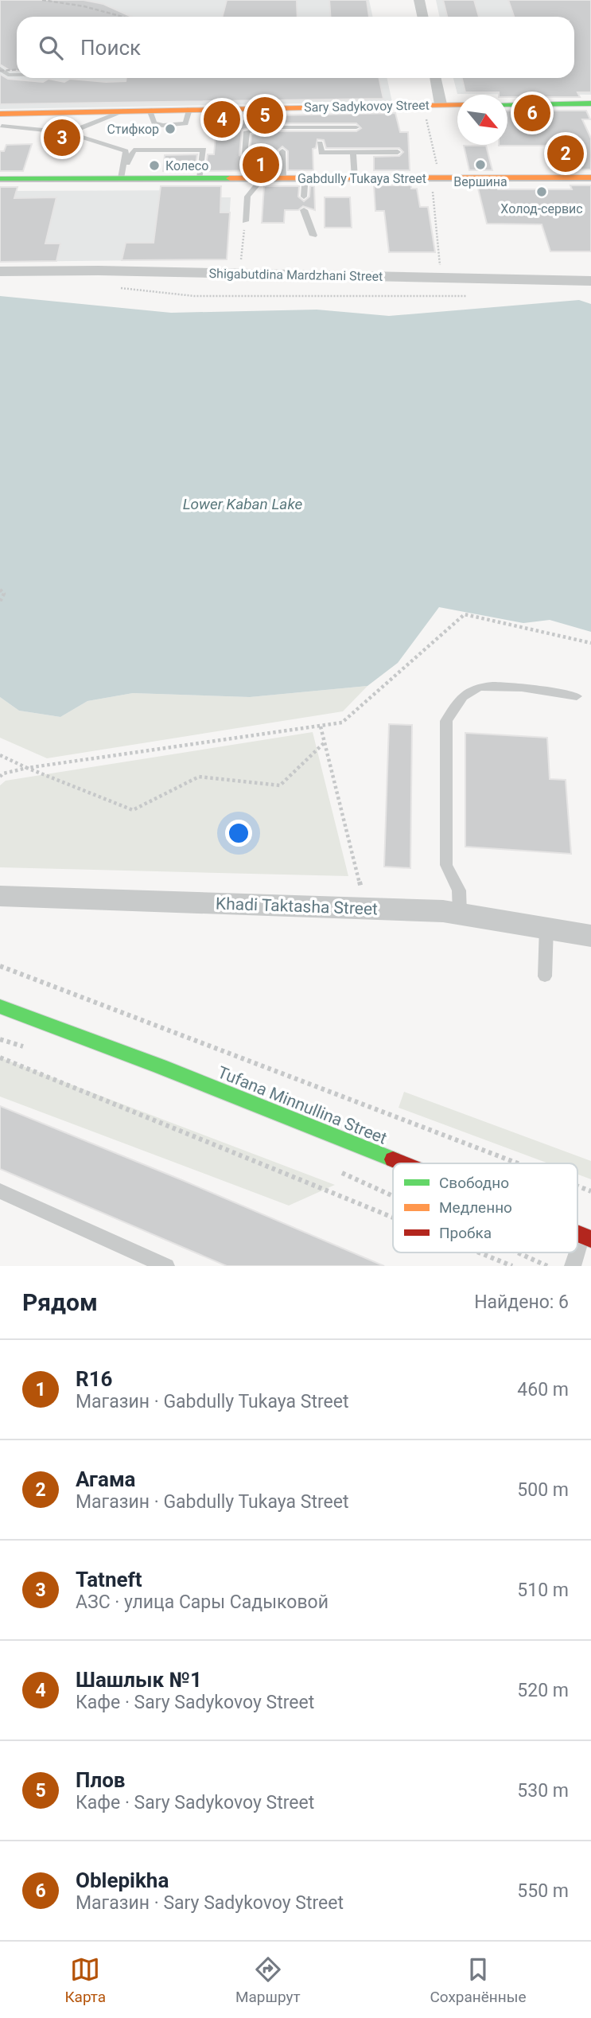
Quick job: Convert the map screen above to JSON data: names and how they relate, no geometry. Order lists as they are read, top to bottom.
{
  "streets": {
    "main road": ["Sary Sadykovoy Street", "Gabdully Tukaya Street", "Tufana Minnullina Street"],
    "street": ["Shigabutdina Mardzhani Street", "Khadi Taktasha Street"]
  },
  "water": ["Lower Kaban Lake"],
  "places": [
    "Стифкор",
    "Вершина",
    "Колесо",
    "Холод-сервис"
  ],
  "legend": ["Свободно", "Медленно", "Пробка"],
  "north": "bottom right",
  "page": {
    "search": "Поиск",
    "pins": [
      "6",
      "5",
      "4",
      "3",
      "2",
      "1"
    ],
    "heading": ["Рядом", "Найдено: 6"],
    "list": [
      {
        "mark": "1",
        "name": "R16",
        "note": "Магазин · Gabdully Tukaya Street",
        "value": "460 m"
      },
      {
        "mark": "2",
        "name": "Агама",
        "note": "Магазин · Gabdully Tukaya Street",
        "value": "500 m"
      },
      {
        "mark": "3",
        "name": "Tatneft",
        "note": "АЗС · улица Сары Садыковой",
        "value": "510 m"
      },
      {
        "mark": "4",
        "name": "Шашлык №1",
        "note": "Кафе · Sary Sadykovoy Street",
        "value": "520 m"
      },
      {
        "mark": "5",
        "name": "Плов",
        "note": "Кафе · Sary Sadykovoy Street",
        "value": "530 m"
      },
      {
        "mark": "6",
        "name": "Oblepikha",
        "note": "Магазин · Sary Sadykovoy Street",
        "value": "550 m"
      }
    ],
    "nav": ["Карта", "Маршрут", "Сохранённые"]
  }
}
